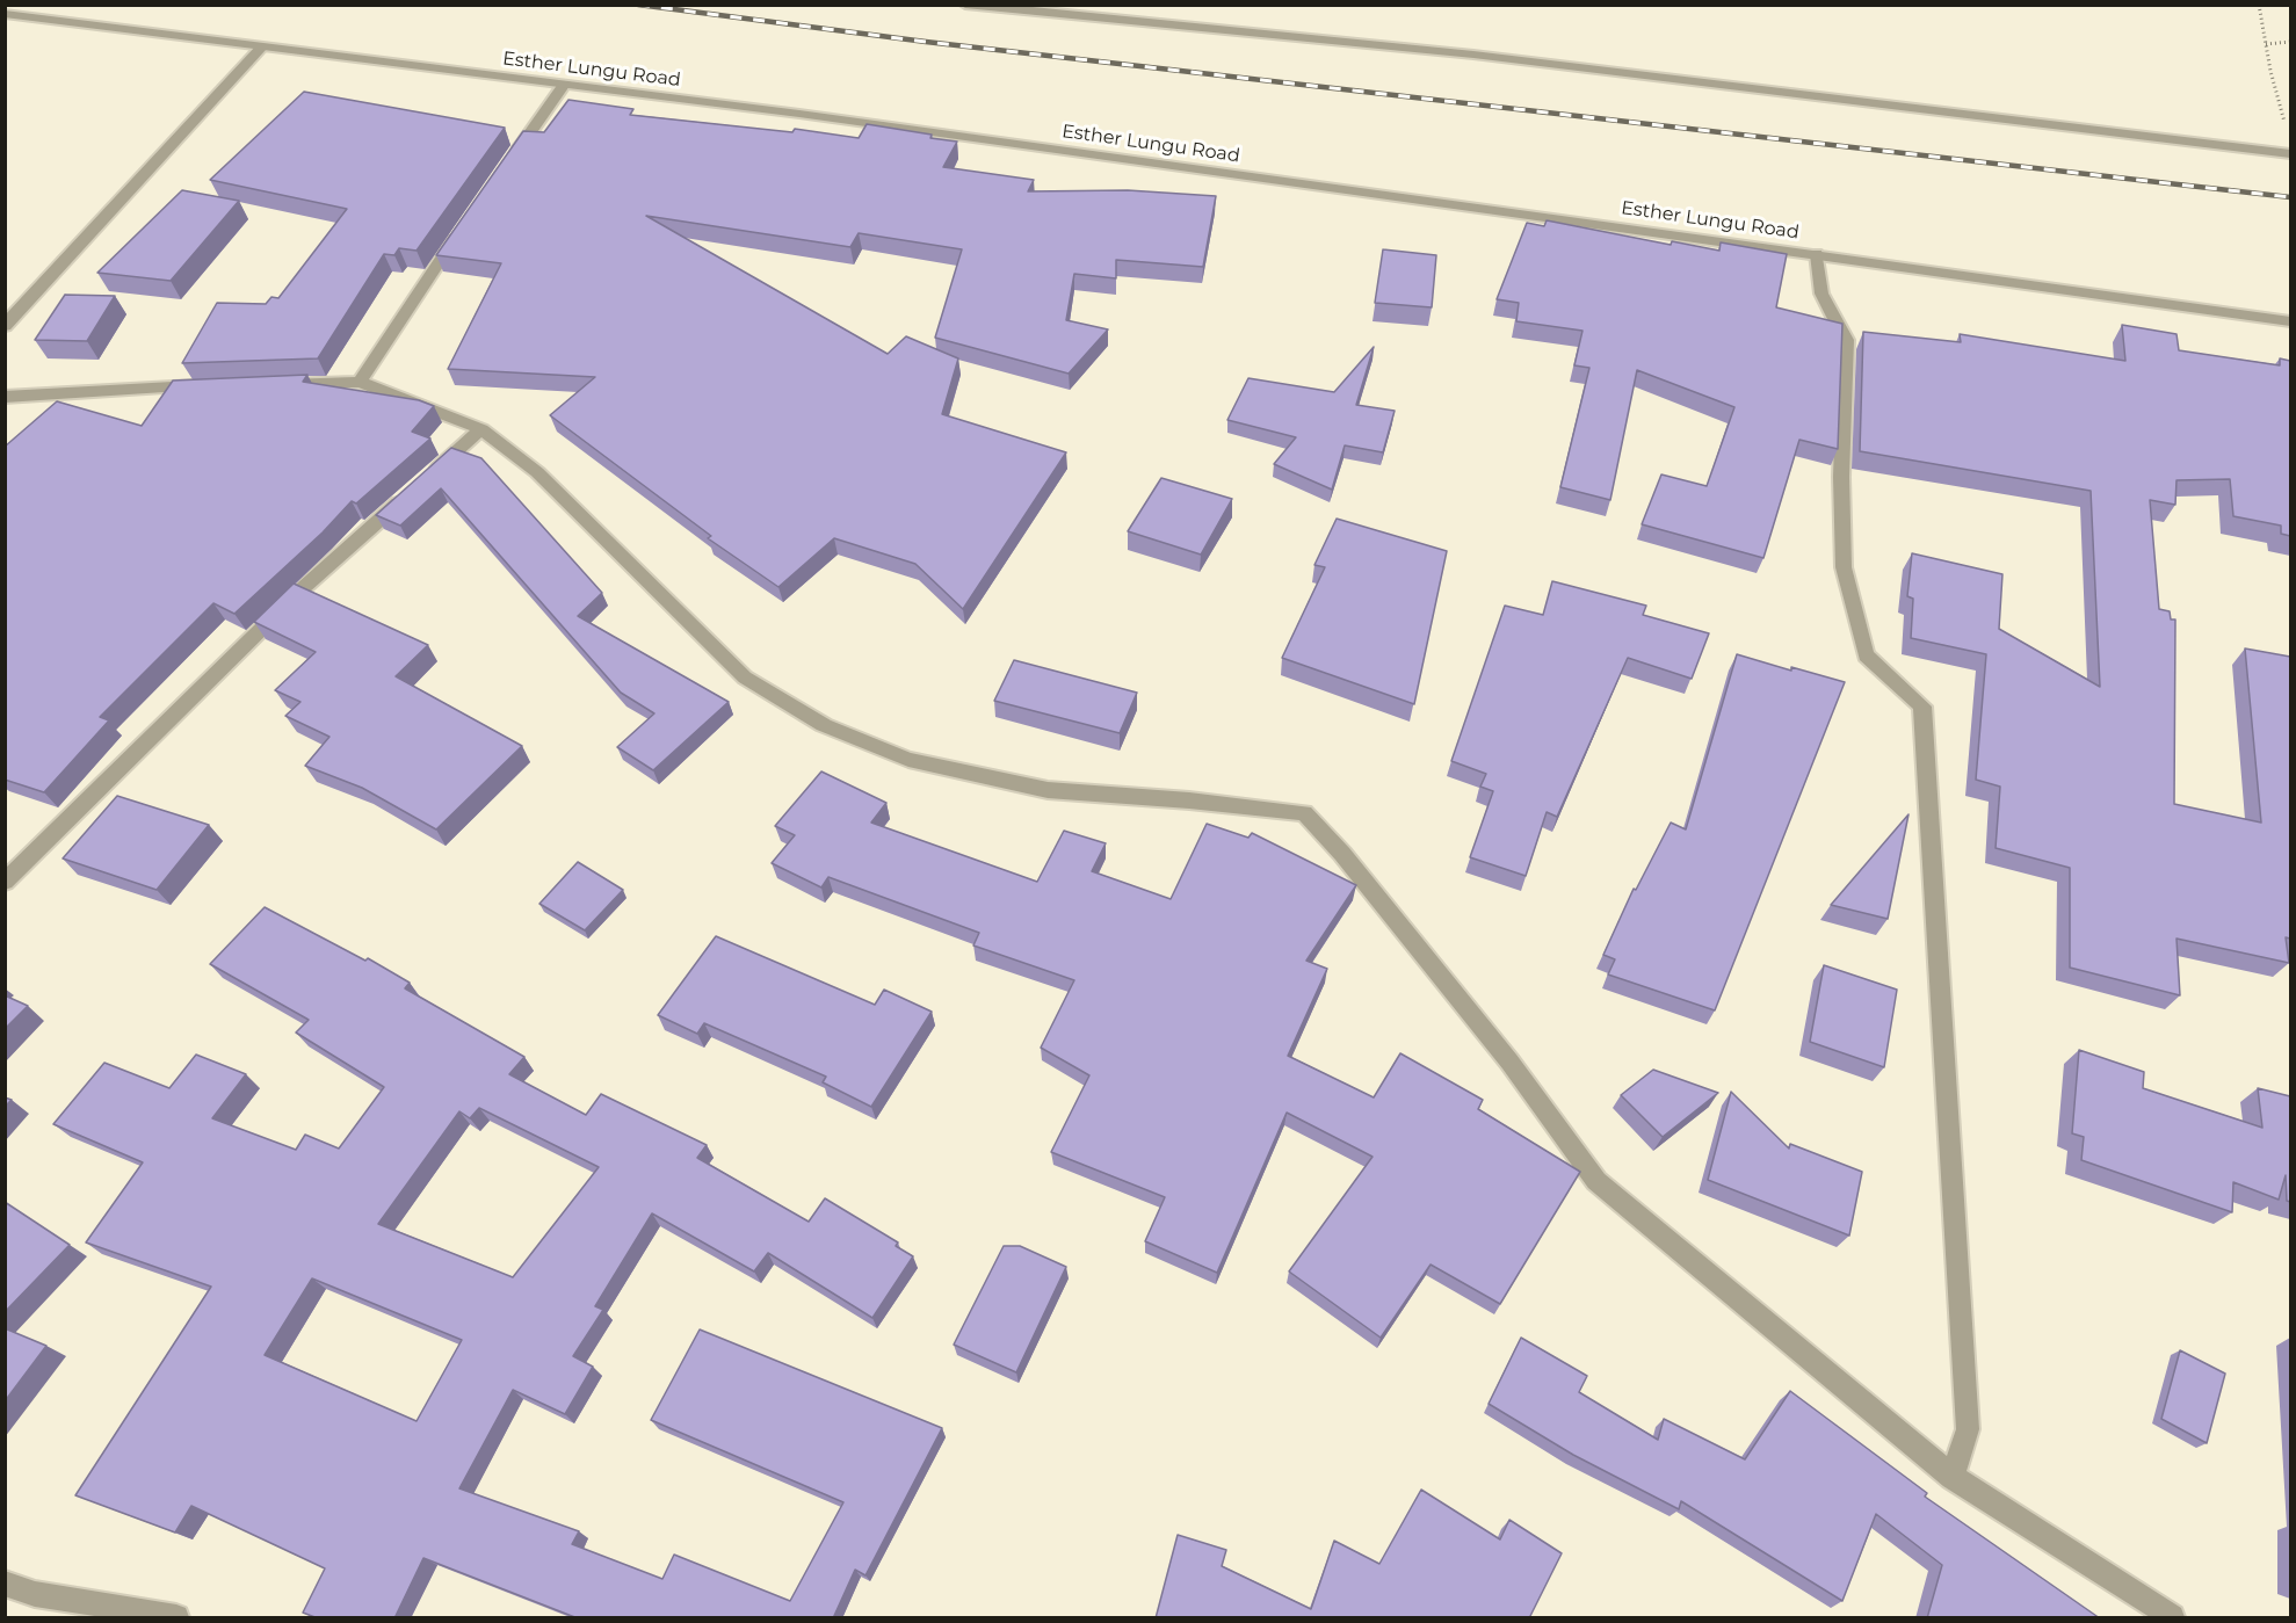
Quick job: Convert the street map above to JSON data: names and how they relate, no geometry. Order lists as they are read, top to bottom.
{
  "streets": {
    "street": ["Esther Lungu Road"]
  }
}
